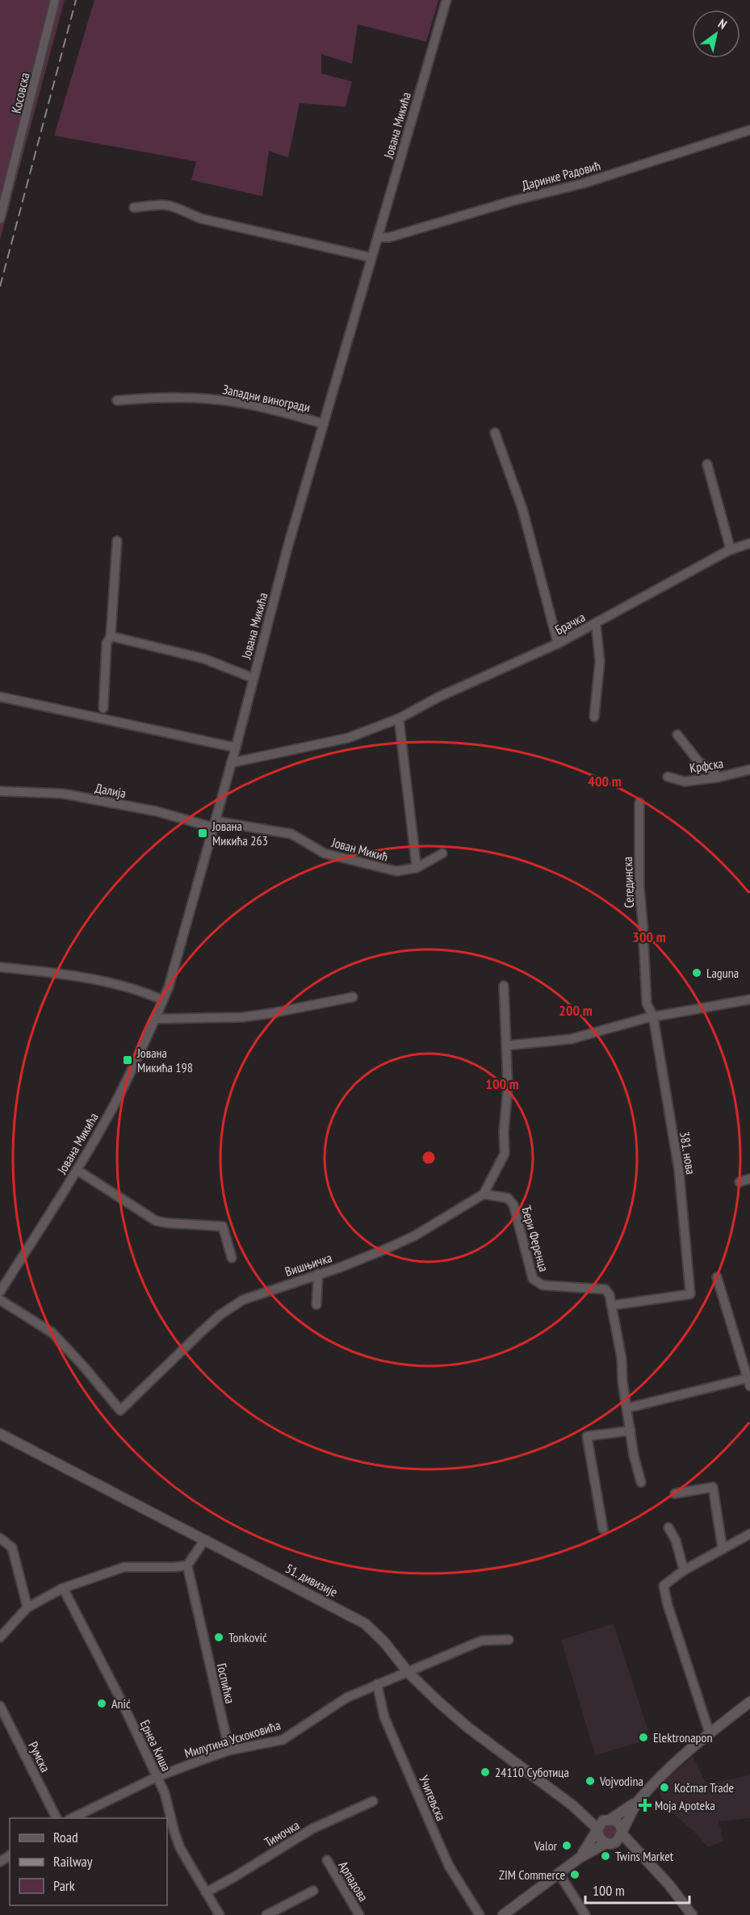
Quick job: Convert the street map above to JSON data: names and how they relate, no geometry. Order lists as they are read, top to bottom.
{
  "streets": {
    "street": [
      "Косовска",
      "Јована Микића",
      "Даринке Радовић",
      "Западни виногради",
      "Брачка",
      "Крфска",
      "Далија",
      "Јован Микић",
      "Сегединска",
      "381. нова",
      "Ђери Ференца",
      "Вишњичка",
      "51. дивизије",
      "Госпићка",
      "Милутина Ускоковића",
      "Ернеа Киша",
      "Румска",
      "Учитељска",
      "Тимочка",
      "Арпадова"
    ]
  },
  "crossings": [
    ["Јована Микића", "Даринке Радовић"],
    ["Јована Микића", "Западни виногради"],
    ["Јована Микића", "Брачка"],
    ["Јована Микића", "Далија"],
    ["Јована Микића", "Јован Микић"],
    ["Далија", "Јован Микић"],
    ["Сегединска", "381. нова"],
    ["381. нова", "Ђери Ференца"],
    ["Ђери Ференца", "Вишњичка"],
    ["51. дивизије", "Милутина Ускоковића"],
    ["Госпићка", "Милутина Ускоковића"],
    ["Милутина Ускоковића", "Ернеа Киша"],
    ["Милутина Ускоковића", "Учитељска"],
    ["Ернеа Киша", "Тимочка"]
  ],
  "places": {
    "transit": ["Јована Микића 263", "Јована Микића 198"],
    "other": [
      "Laguna",
      "Tonković",
      "Anić",
      "Elektronapon",
      "24110 Суботица",
      "Vojvodina",
      "Kočmar Trade",
      "Valor",
      "Twins Market",
      "ZIM Commerce"
    ],
    "health": ["Moja Apoteka"]
  },
  "legend": ["Road", "Railway", "Park"],
  "scale_bar": "100 m",
  "north": "top right",
  "rings": [
    "400 m",
    "300 m",
    "200 m",
    "100 m"
  ]
}
